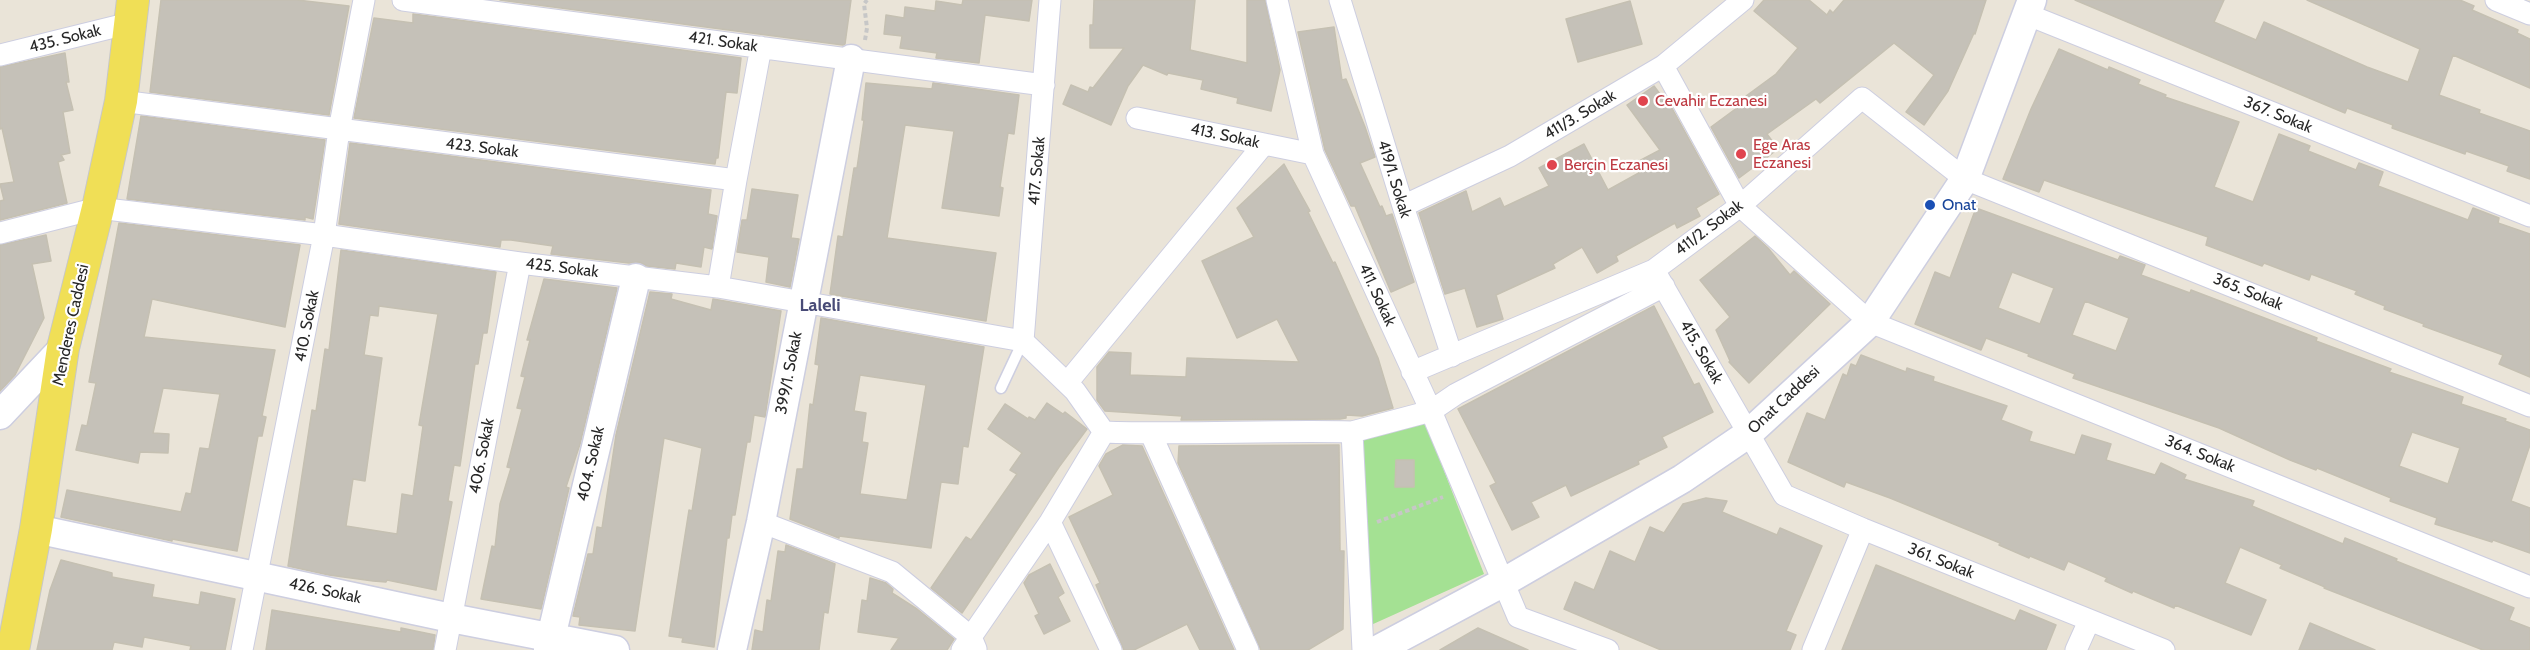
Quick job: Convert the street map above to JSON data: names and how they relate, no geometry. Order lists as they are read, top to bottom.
{
  "streets": {
    "main road": ["Menderes Caddesi"],
    "street": [
      "435. Sokak",
      "421. Sokak",
      "411/3. Sokak",
      "367. Sokak",
      "413. Sokak",
      "423. Sokak",
      "417. Sokak",
      "419/1. Sokak",
      "411/2. Sokak",
      "425. Sokak",
      "365. Sokak",
      "411. Sokak",
      "410. Sokak",
      "415. Sokak",
      "399/1. Sokak",
      "Onat Caddesi",
      "364. Sokak",
      "406. Sokak",
      "404. Sokak",
      "361. Sokak",
      "426. Sokak"
    ]
  },
  "crossings": [
    ["435. Sokak", "Menderes Caddesi"],
    ["421. Sokak", "417. Sokak"],
    ["421. Sokak", "399/1. Sokak"],
    ["411/3. Sokak", "419/1. Sokak"],
    ["411/3. Sokak", "364. Sokak"],
    ["367. Sokak", "Onat Caddesi"],
    ["413. Sokak", "411. Sokak"],
    ["423. Sokak", "Menderes Caddesi"],
    ["423. Sokak", "410. Sokak"],
    ["417. Sokak", "425. Sokak"],
    ["419/1. Sokak", "411/2. Sokak"],
    ["411/2. Sokak", "365. Sokak"],
    ["411/2. Sokak", "411. Sokak"],
    ["411/2. Sokak", "415. Sokak"],
    ["411/2. Sokak", "Onat Caddesi"],
    ["411/2. Sokak", "364. Sokak"],
    ["425. Sokak", "Menderes Caddesi"],
    ["425. Sokak", "410. Sokak"],
    ["425. Sokak", "399/1. Sokak"],
    ["425. Sokak", "406. Sokak"],
    ["425. Sokak", "404. Sokak"],
    ["365. Sokak", "Onat Caddesi"],
    ["411. Sokak", "Onat Caddesi"],
    ["Menderes Caddesi", "426. Sokak"],
    ["410. Sokak", "426. Sokak"],
    ["415. Sokak", "Onat Caddesi"],
    ["415. Sokak", "361. Sokak"],
    ["Onat Caddesi", "364. Sokak"],
    ["Onat Caddesi", "361. Sokak"],
    ["406. Sokak", "426. Sokak"],
    ["404. Sokak", "426. Sokak"]
  ],
  "districts": ["Laleli"],
  "places": [
    "Cevahir Eczanesi",
    "Ege Aras Eczanesi",
    "Berçin Eczanesi",
    "Onat"
  ]
}
